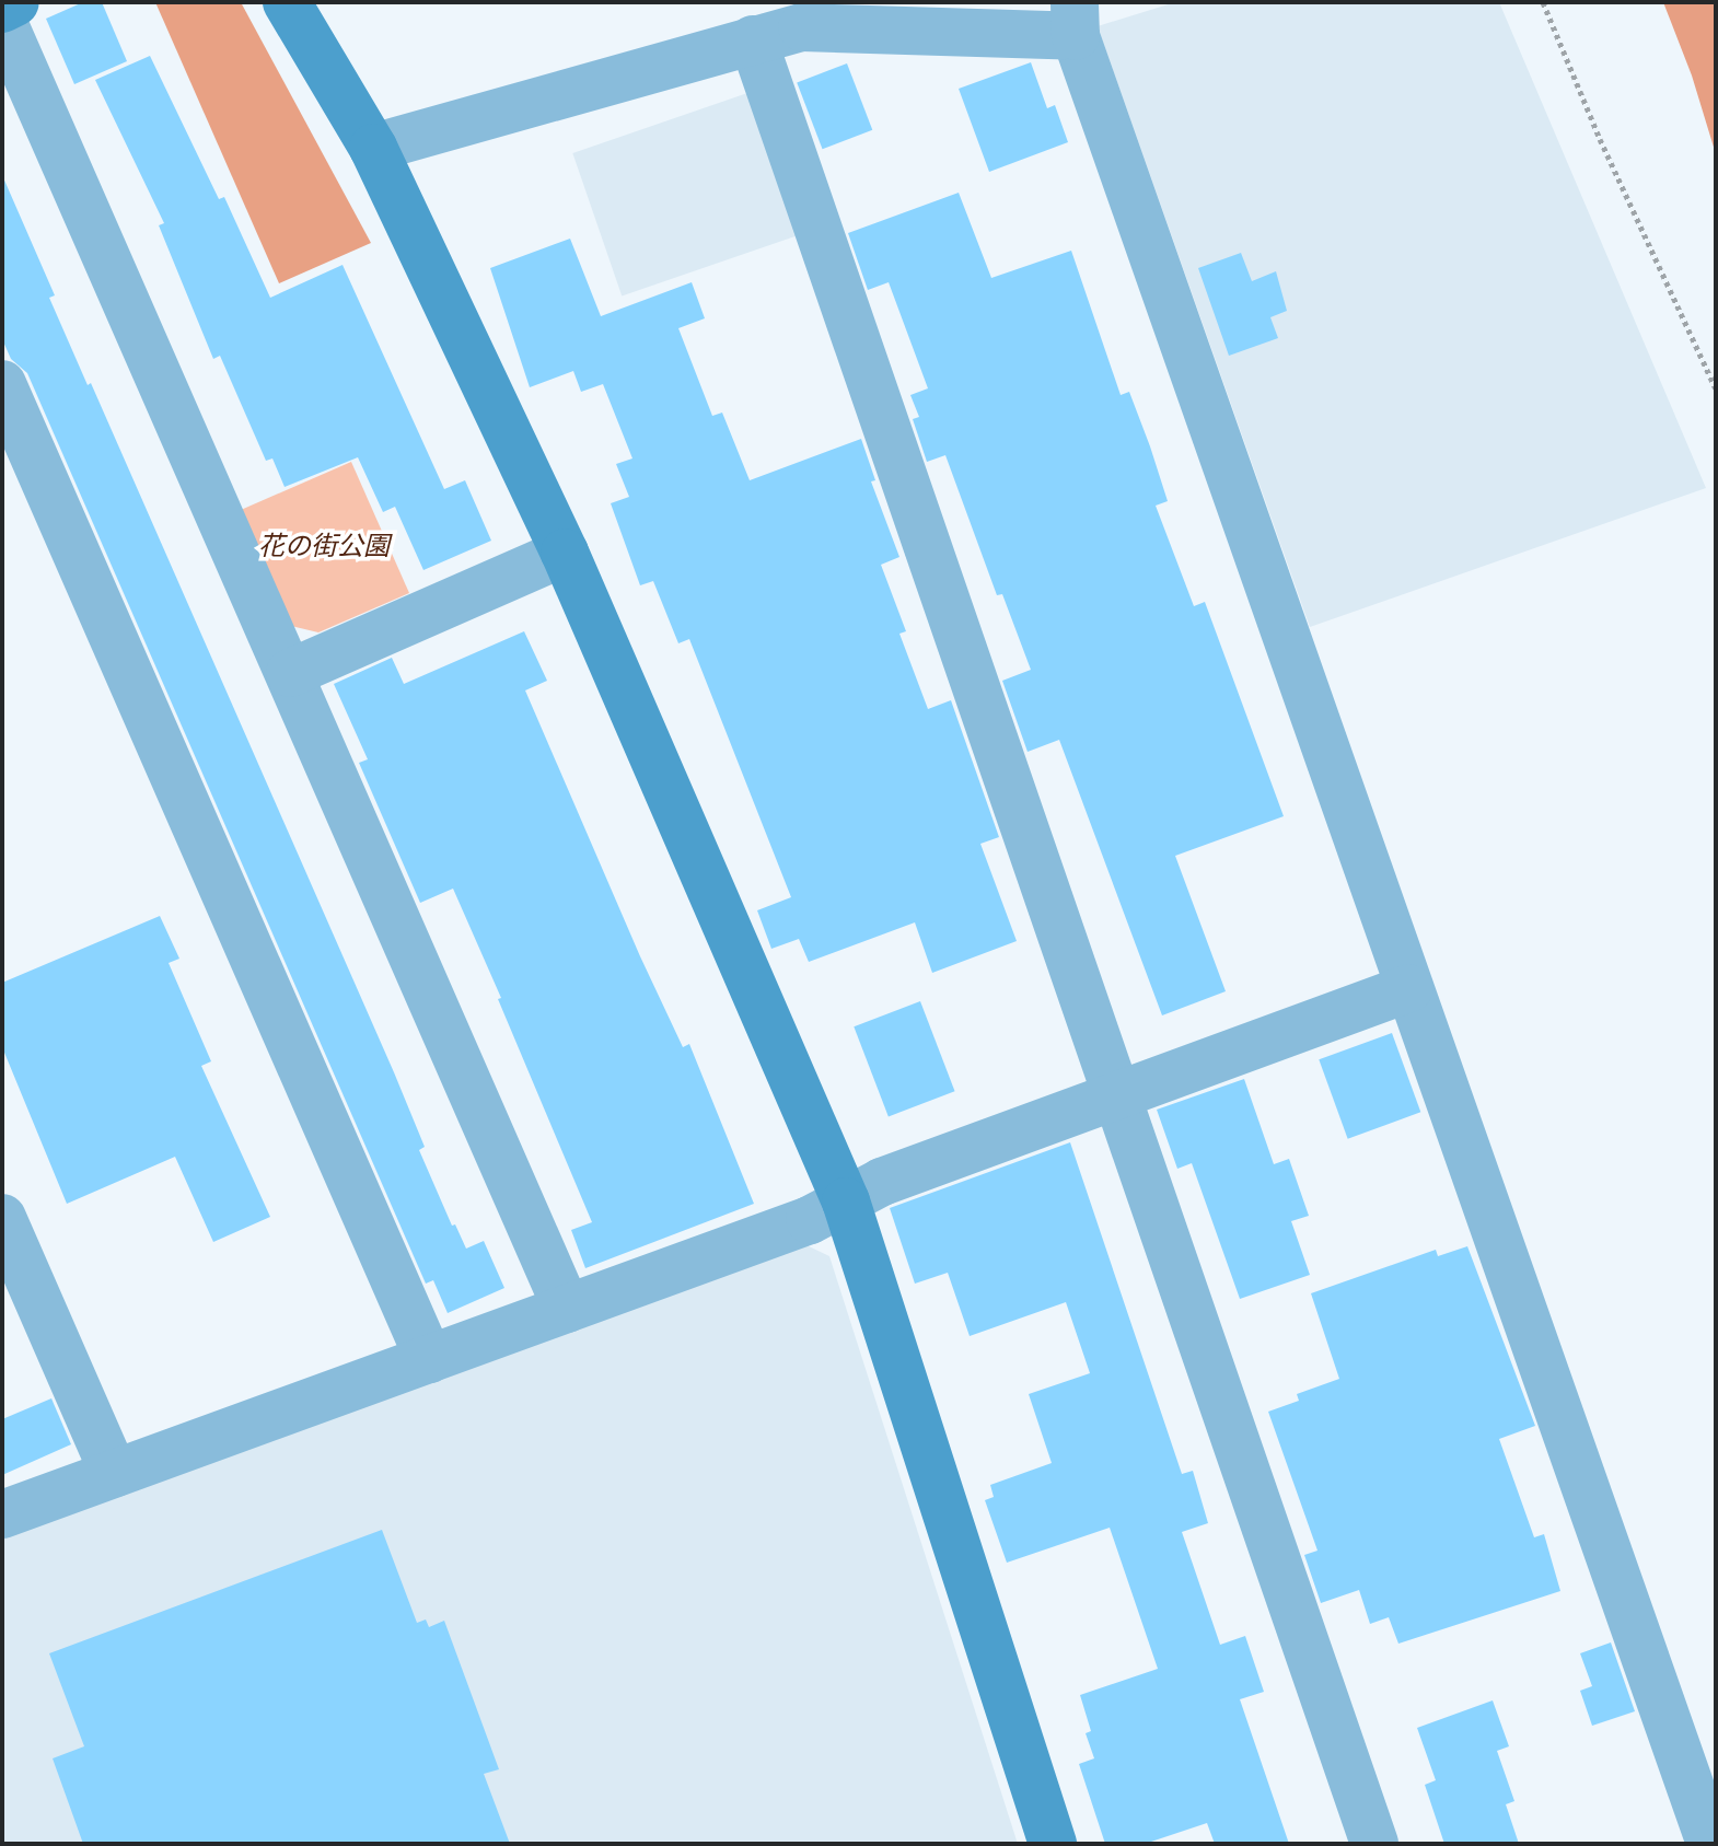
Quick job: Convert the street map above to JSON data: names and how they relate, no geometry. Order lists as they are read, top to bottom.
{
  "parks": ["花の街公園"]
}
